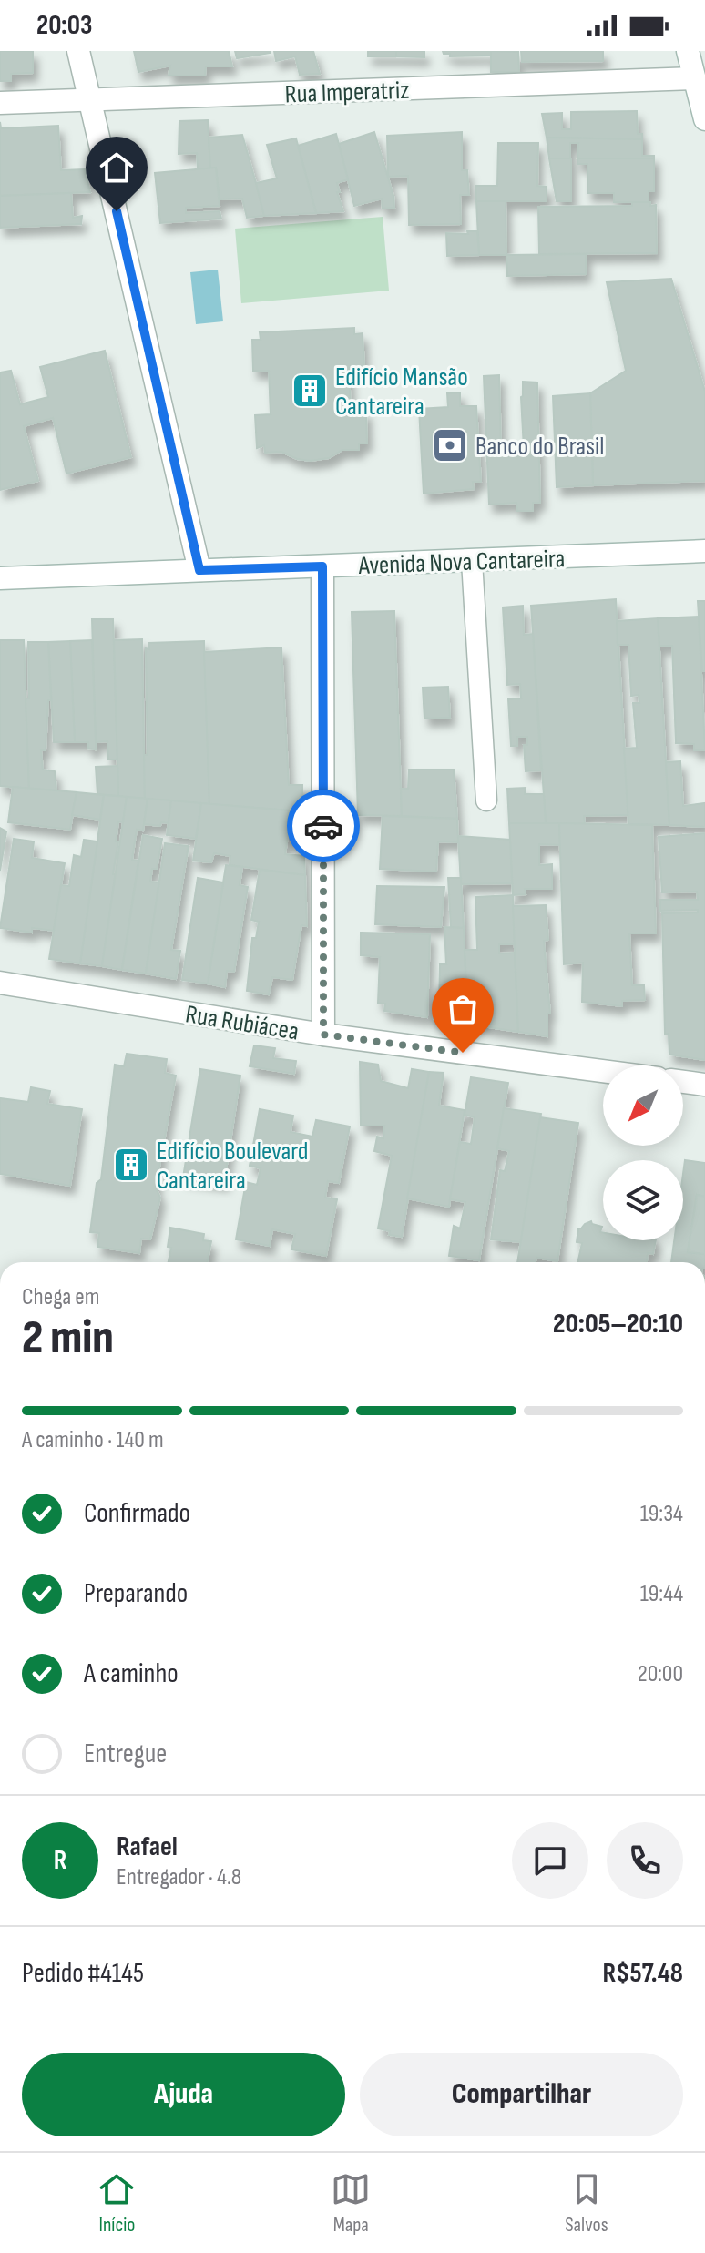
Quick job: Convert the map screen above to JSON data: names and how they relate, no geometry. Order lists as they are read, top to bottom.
{
  "streets": {
    "street": ["Rua Imperatriz", "Avenida Nova Cantareira", "Rua Rubiácea"]
  },
  "places": {
    "building": ["Edifício Mansão Cantareira", "Edifício Boulevard Cantareira"],
    "bank": ["Banco do Brasil"]
  },
  "north": "bottom left",
  "page": {
    "status": "20:03",
    "heading": ["2 min", "Chega em", "20:05–20:10"],
    "panel": [
      "Rafael",
      "Entregador · 4.8",
      "Pedido #4145",
      "R$57.48"
    ],
    "bar": "A caminho · 140 m",
    "list": [
      ["Confirmado", "19:34"],
      ["Preparando", "19:44"],
      ["A caminho", "20:00"],
      "Entregue"
    ],
    "round": "R",
    "buttons": ["Ajuda", "Compartilhar"],
    "tabs": ["Início", "Mapa", "Salvos"]
  }
}
